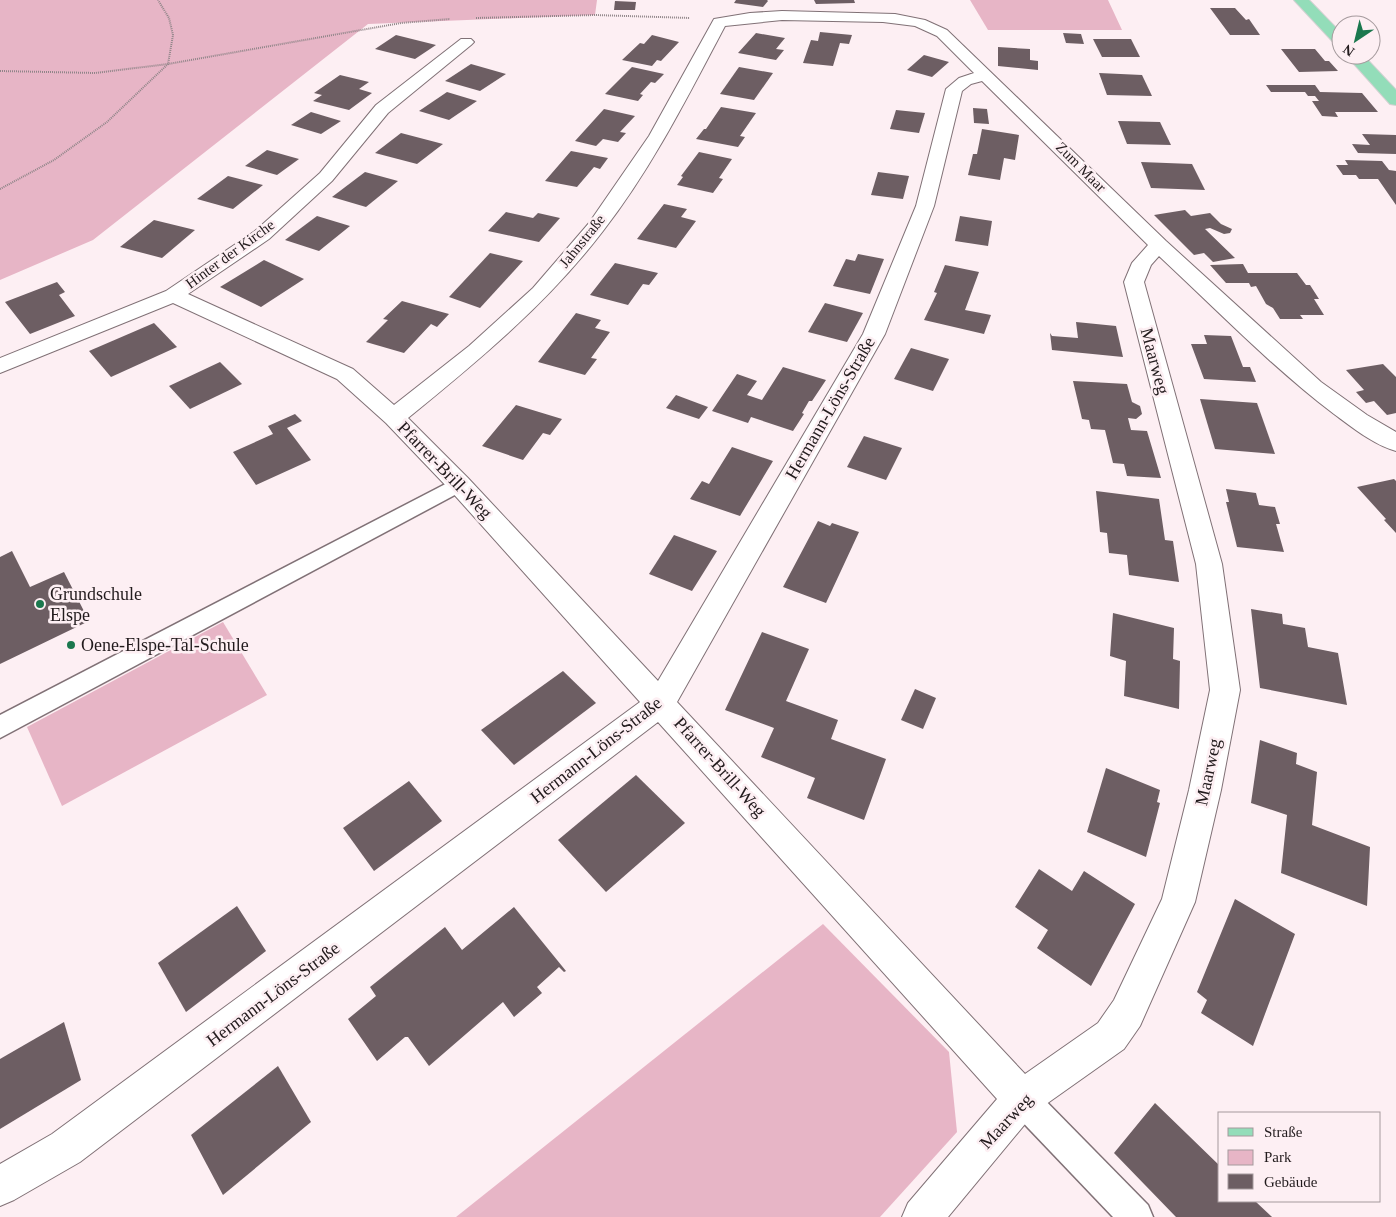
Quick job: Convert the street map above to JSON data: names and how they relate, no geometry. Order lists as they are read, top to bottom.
{
  "streets": {
    "street": [
      "Zum Maar",
      "Jahnstraße",
      "Hinter der Kirche",
      "Maarweg",
      "Hermann-Löns-Straße",
      "Pfarrer-Brill-Weg"
    ]
  },
  "crossings": [
    ["Zum Maar", "Jahnstraße"],
    ["Zum Maar", "Maarweg"],
    ["Zum Maar", "Hermann-Löns-Straße"],
    ["Jahnstraße", "Pfarrer-Brill-Weg"],
    ["Hinter der Kirche", "Pfarrer-Brill-Weg"],
    ["Maarweg", "Pfarrer-Brill-Weg"],
    ["Hermann-Löns-Straße", "Pfarrer-Brill-Weg"]
  ],
  "places": ["Grundschule Elspe", "Oene-Elspe-Tal-Schule"],
  "legend": ["Straße", "Park", "Gebäude"],
  "north": "bottom left"
}
